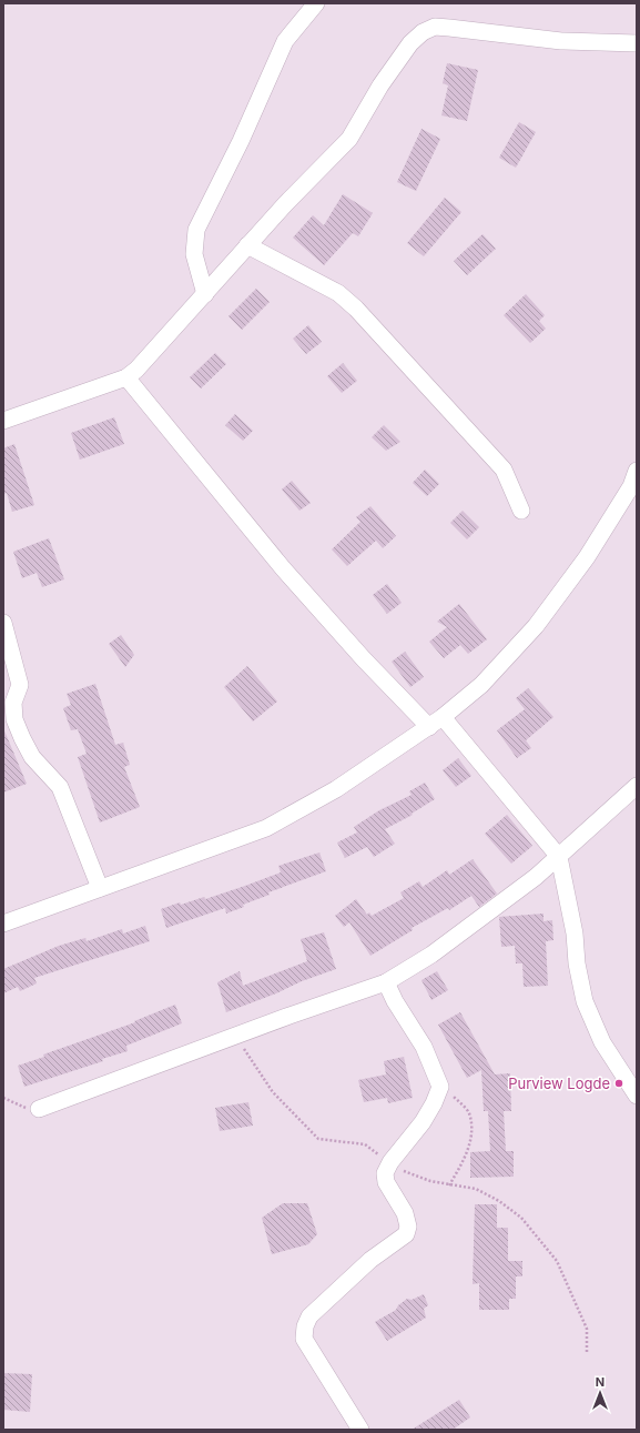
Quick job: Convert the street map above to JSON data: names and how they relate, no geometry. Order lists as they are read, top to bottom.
{
  "places": ["Purview Logde"],
  "north": "top"
}
